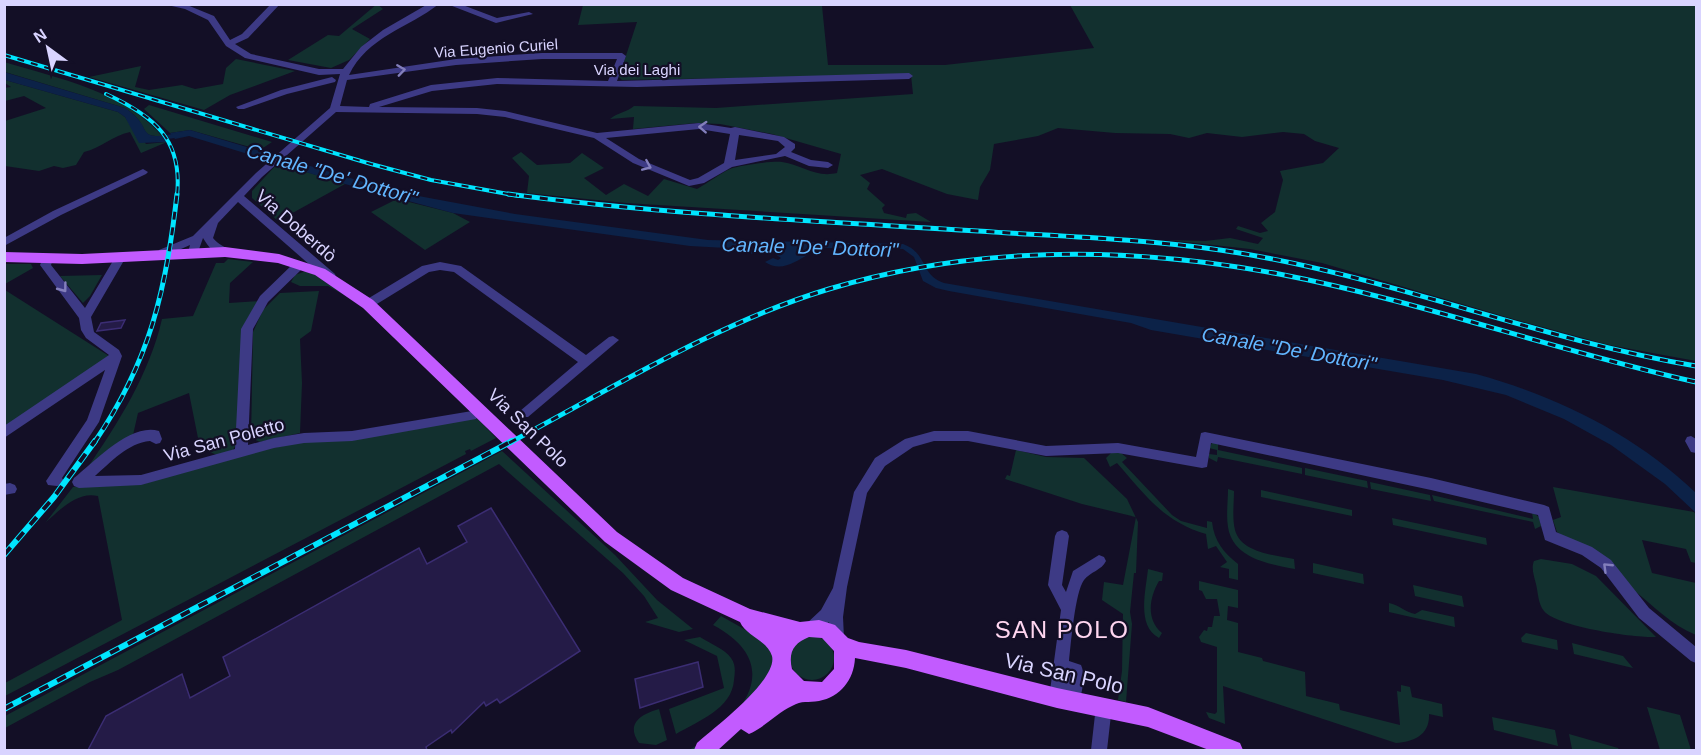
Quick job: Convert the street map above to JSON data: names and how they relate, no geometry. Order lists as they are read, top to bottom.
{
  "streets": {
    "main road": ["Via San Polo"],
    "street": [
      "Via Eugenio Curiel",
      "Via dei Laghi",
      "Via Doberdò",
      "Via San Poletto"
    ]
  },
  "crossings": [
    ["Via Eugenio Curiel", "Via dei Laghi"],
    ["Via Doberdò", "Via San Polo"]
  ],
  "districts": ["SAN POLO"],
  "water": ["Canale \"De' Dottori\""],
  "north": "top left"
}
